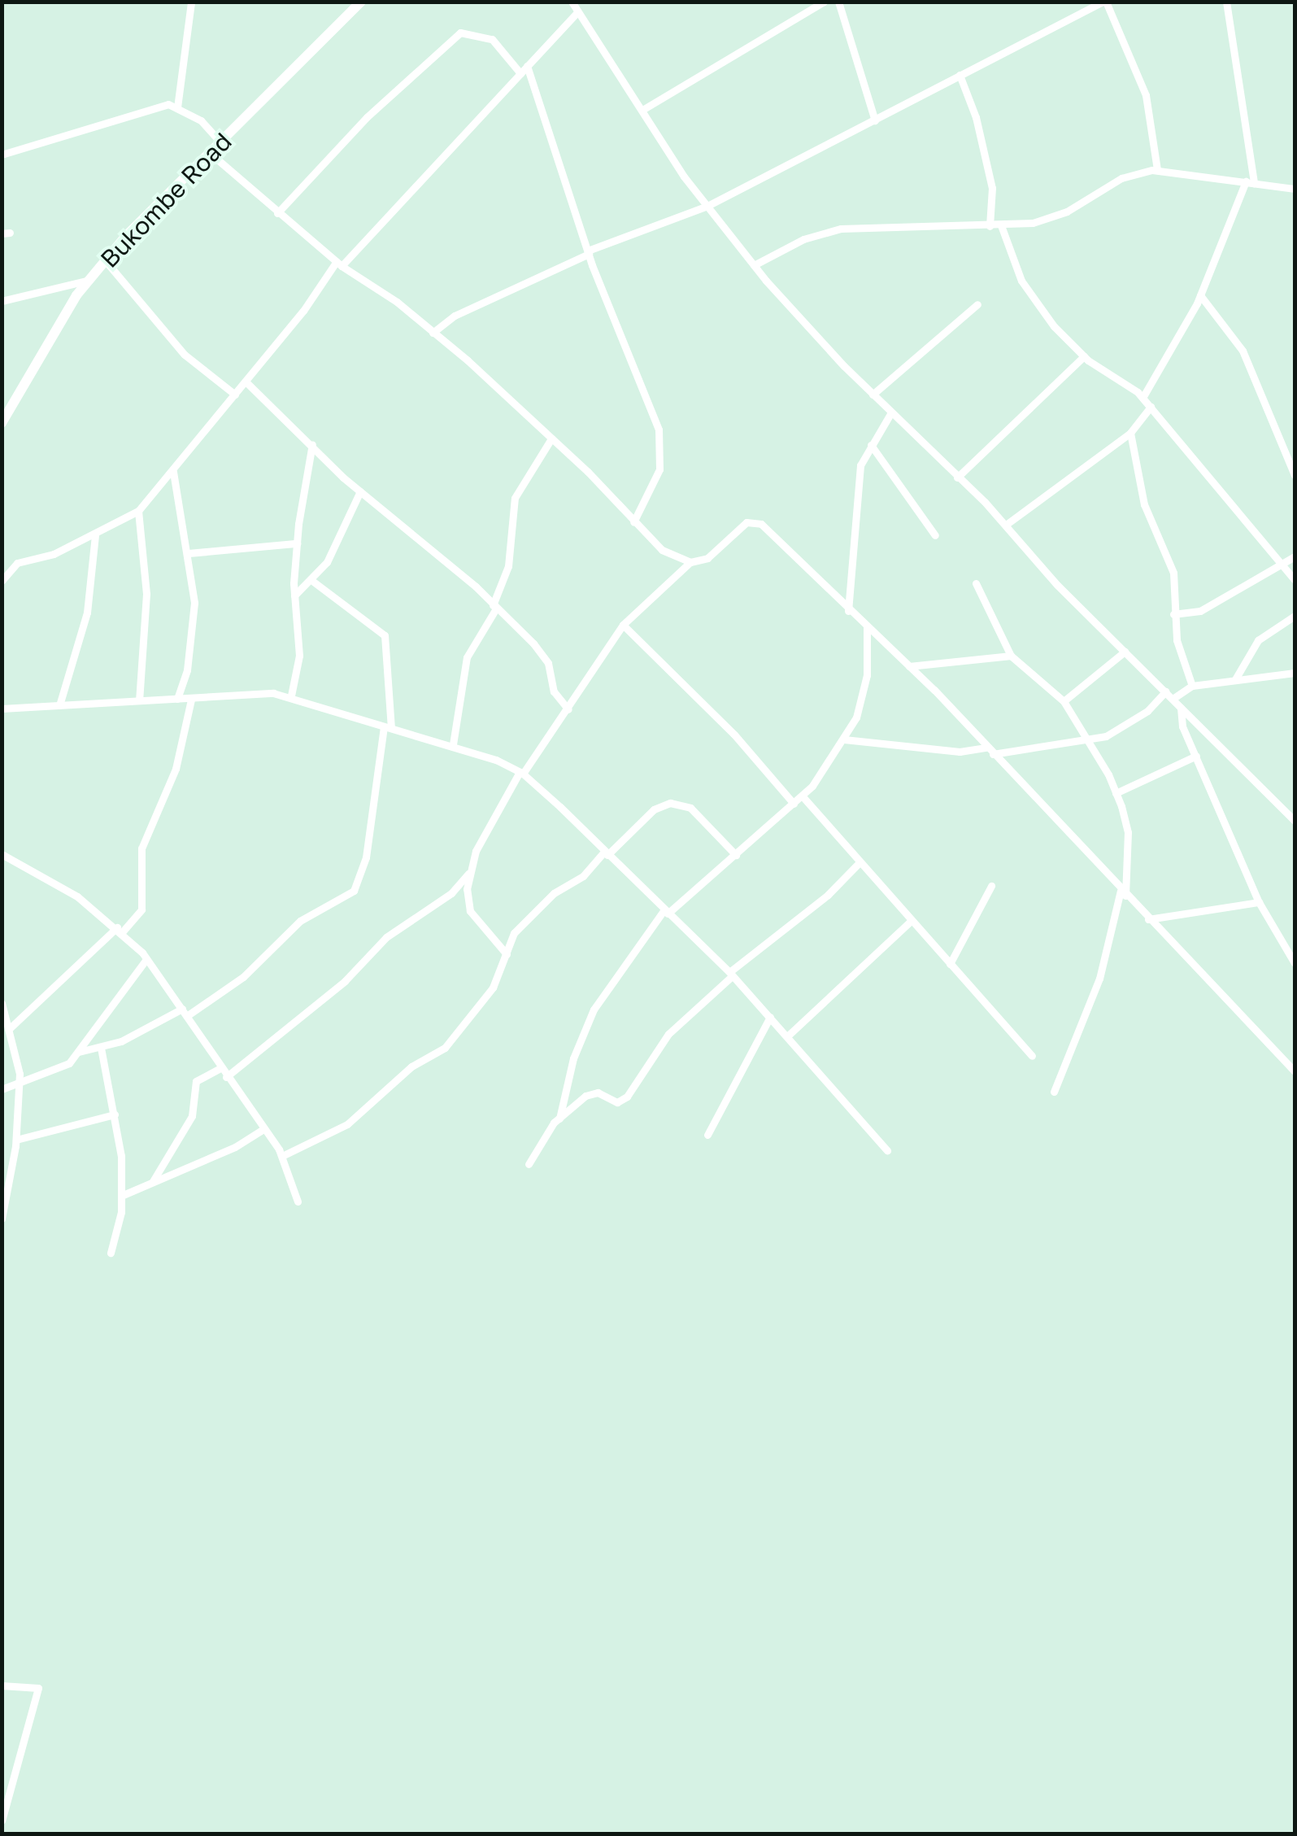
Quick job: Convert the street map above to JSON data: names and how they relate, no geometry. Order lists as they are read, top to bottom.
{
  "streets": {
    "main road": ["Bukombe Road"]
  }
}
